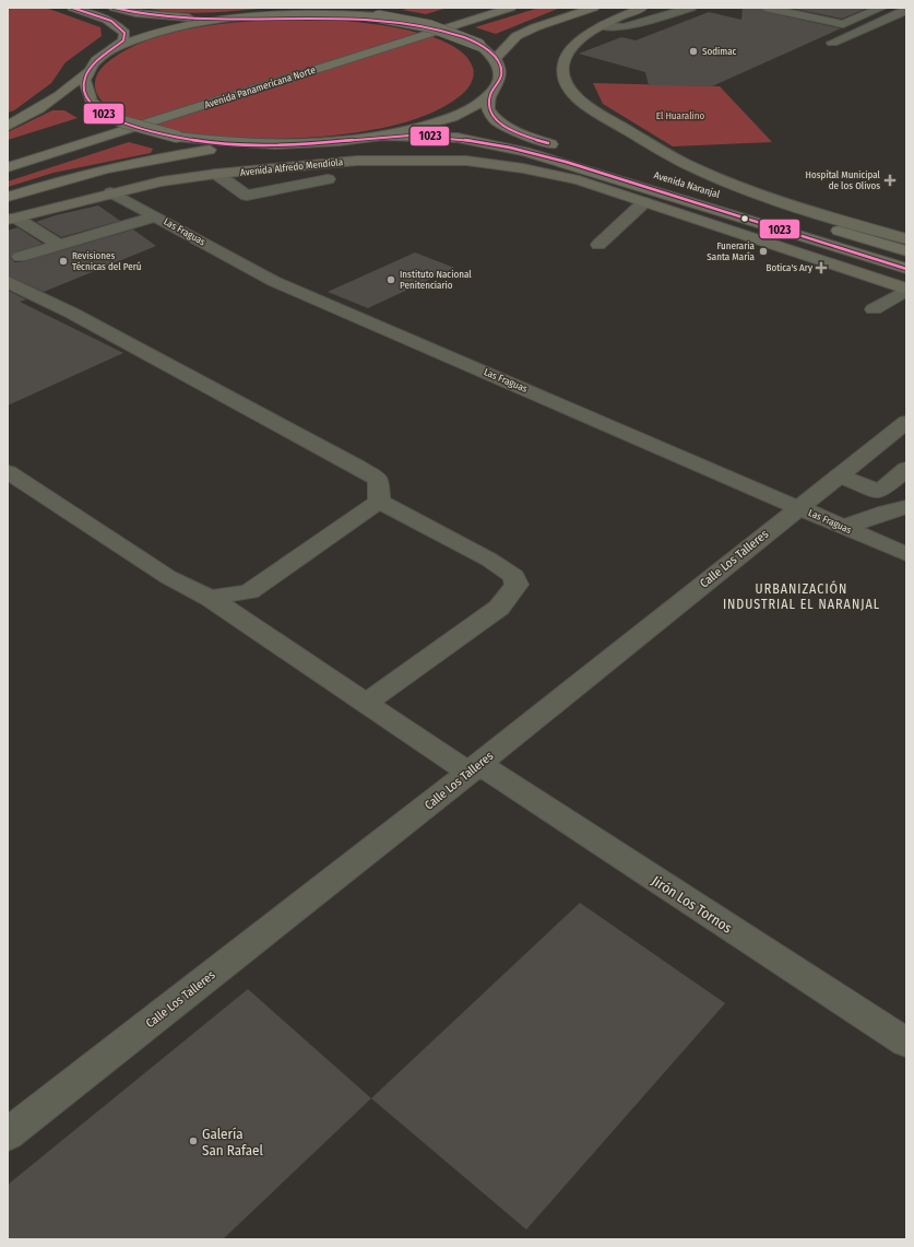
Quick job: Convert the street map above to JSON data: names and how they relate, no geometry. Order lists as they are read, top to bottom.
{
  "streets": {
    "highway": ["Avenida Panamericana Norte", "Avenida Naranjal"],
    "main road": ["Avenida Alfredo Mendiola"],
    "street": ["Las Fraguas", "Calle Los Talleres", "Jirón Los Tornos"]
  },
  "crossings": [
    ["Avenida Alfredo Mendiola", "Las Fraguas"],
    ["Las Fraguas", "Calle Los Talleres"],
    ["Calle Los Talleres", "Jirón Los Tornos"]
  ],
  "districts": ["URBANIZACIÓN INDUSTRIAL EL NARANJAL"],
  "parks": ["El Huaralino"],
  "places": {
    "other": [
      "Sodimac",
      "Funeraria Santa María",
      "Revisiones Técnicas del Perú",
      "Instituto Nacional Penitenciario",
      "Galería San Rafael"
    ],
    "health": ["Hospìtal Municipal de los Olivos", "Botica's Ary"]
  },
  "lines": ["transit line 1023"]
}
